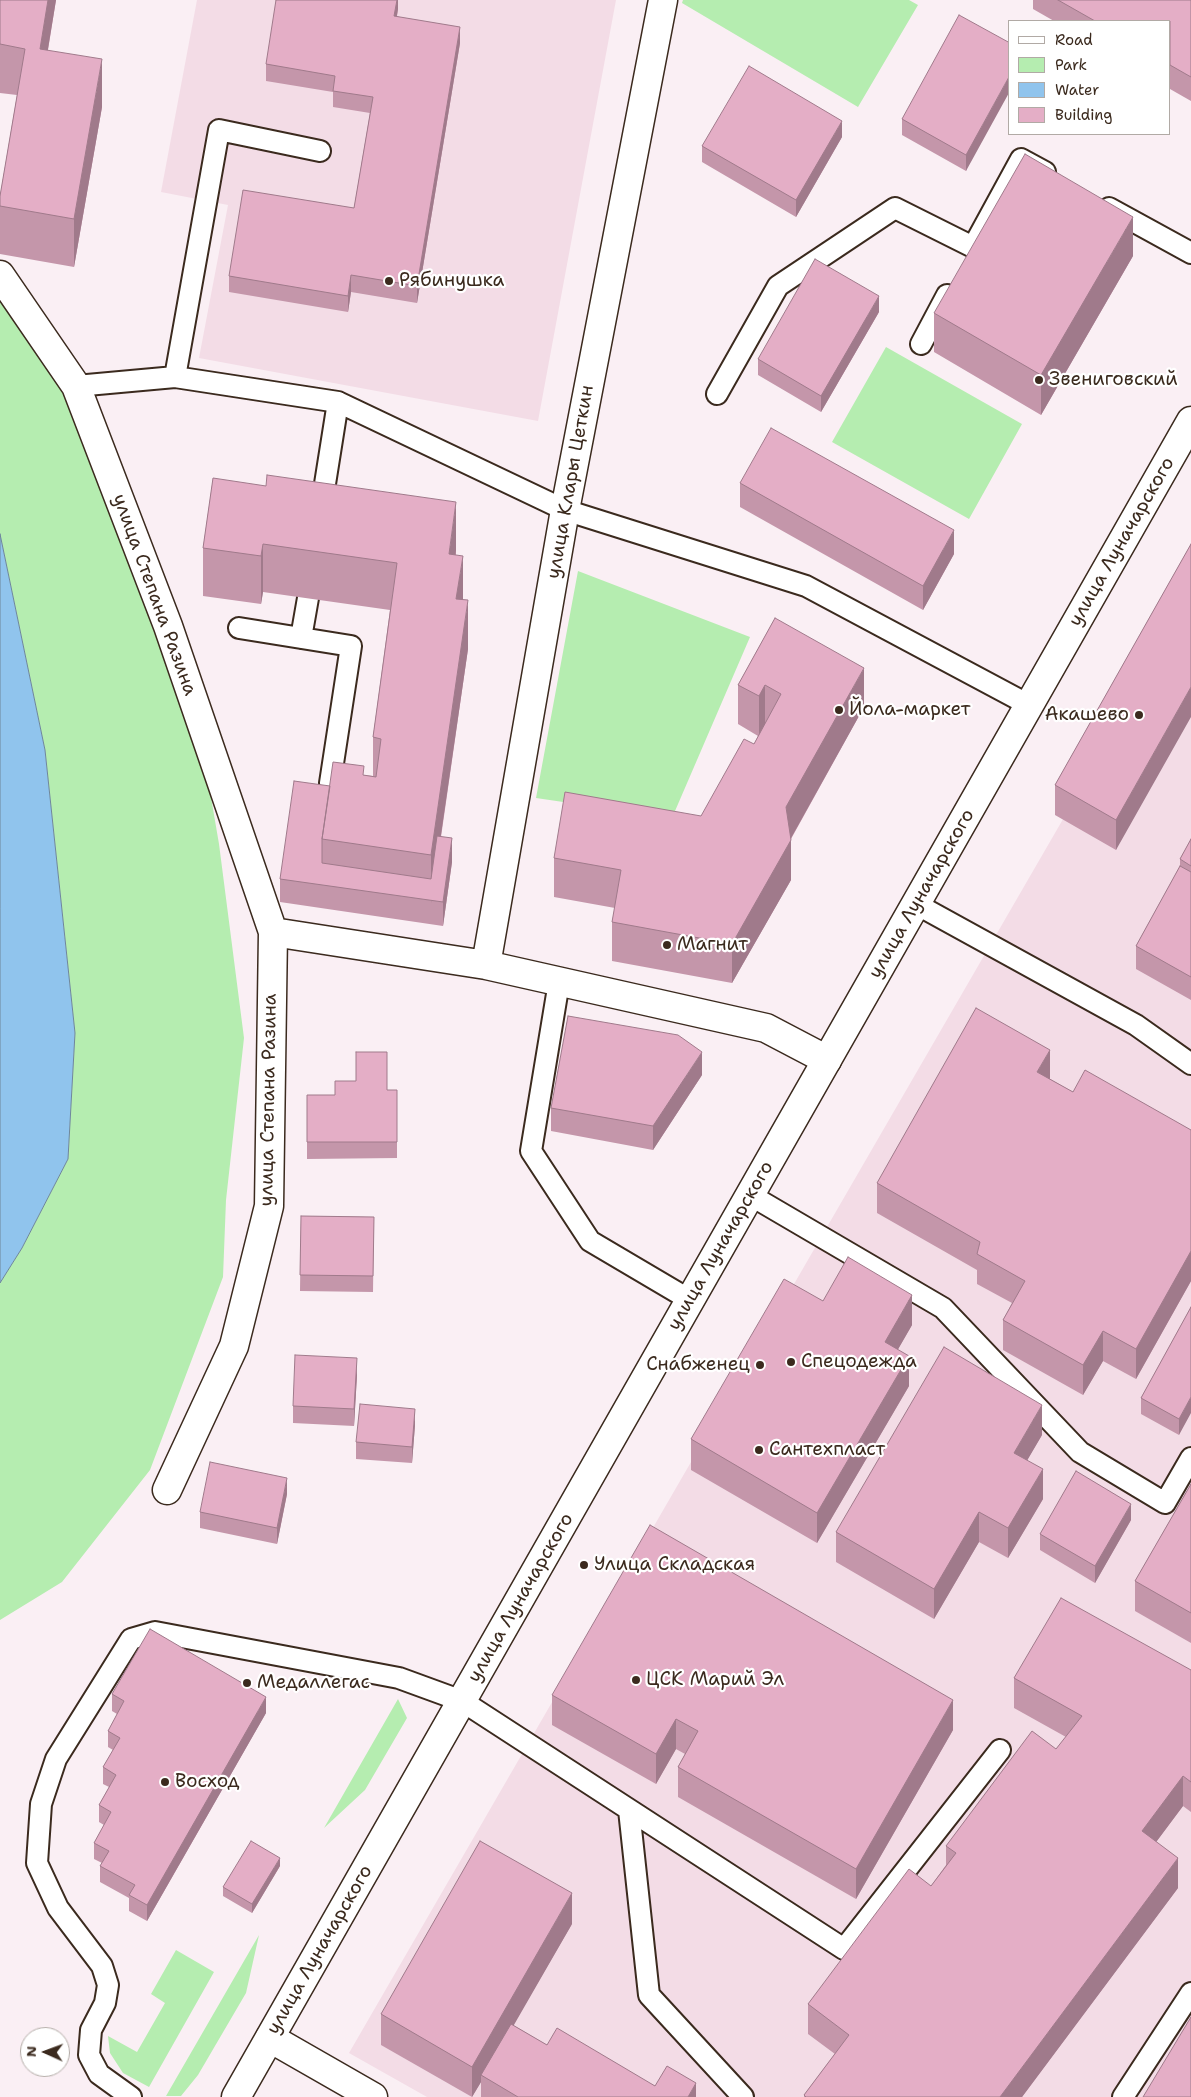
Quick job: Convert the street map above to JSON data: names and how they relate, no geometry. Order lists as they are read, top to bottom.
{
  "streets": {
    "street": ["улица Клары Цеткин", "улица Луначарского", "улица Степана Разина"]
  },
  "places": [
    "Рябинушка",
    "Звениговский",
    "Йола-маркет",
    "Акашево",
    "Магнит",
    "Спецодежда",
    "Снабженец",
    "Сантехпласт",
    "Улица Складская",
    "ЦСК Марий Эл",
    "Медаллегас",
    "Восход"
  ],
  "legend": [
    "Road",
    "Park",
    "Water",
    "Building"
  ],
  "north": "left"
}
